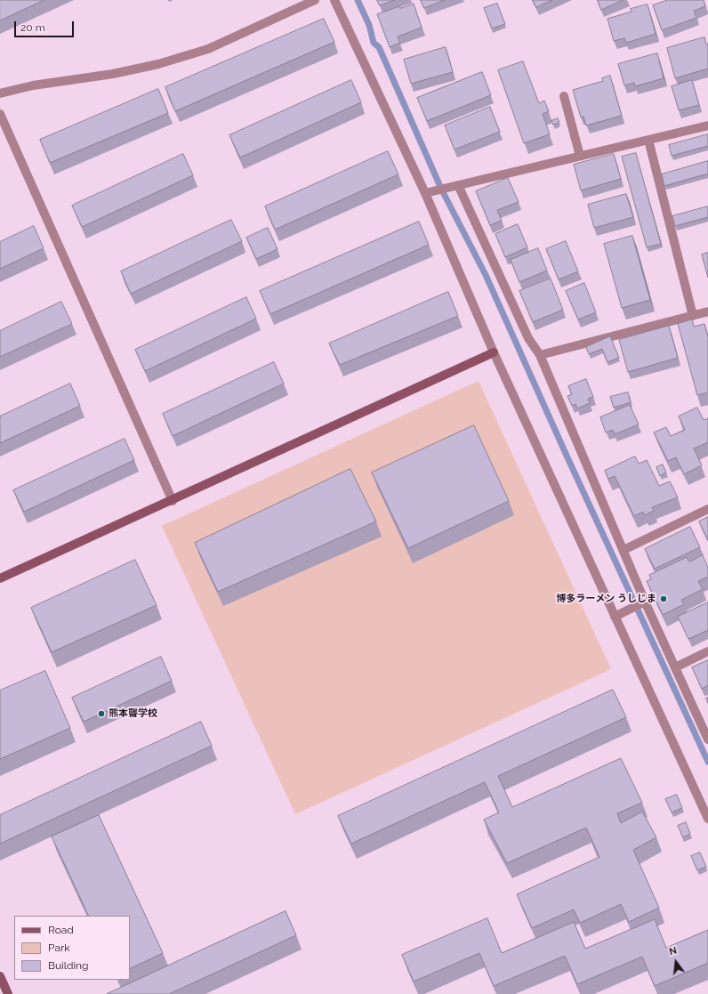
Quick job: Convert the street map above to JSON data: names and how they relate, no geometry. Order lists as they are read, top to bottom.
{
  "places": ["博多ラーメン うしじま", "熊本聾学校"],
  "legend": ["Road", "Park", "Building"],
  "scale_bar": "20 m",
  "north": "top"
}
